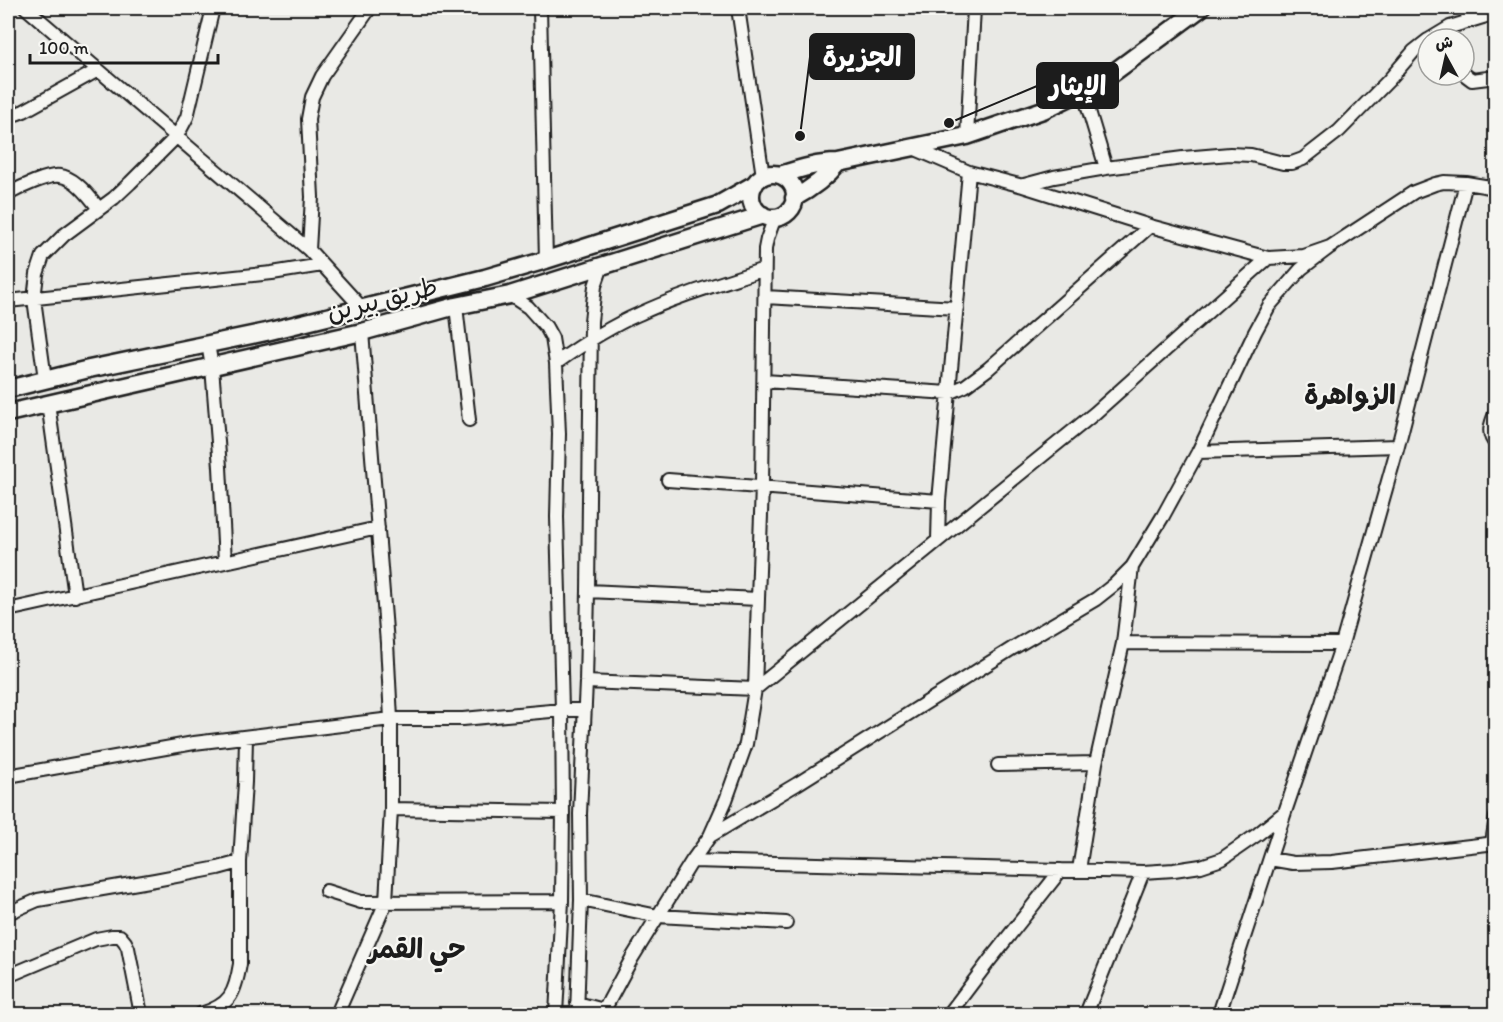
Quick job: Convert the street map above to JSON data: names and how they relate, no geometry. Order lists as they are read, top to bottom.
{
  "streets": {
    "main road": ["طريق بيرين"]
  },
  "districts": ["الزواهرة", "حي القمر"],
  "places": ["الإيثار", "الجزيرة"],
  "scale_bar": "100 m",
  "north": "top"
}
